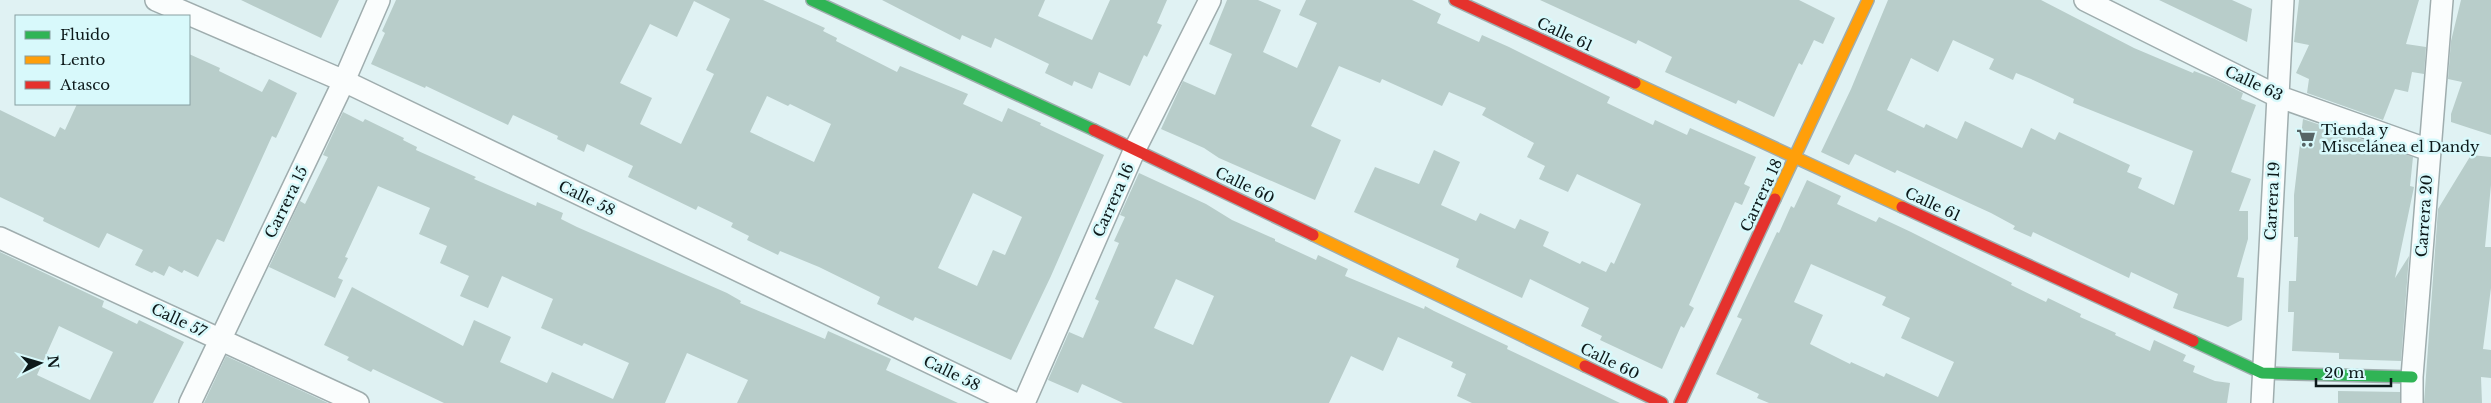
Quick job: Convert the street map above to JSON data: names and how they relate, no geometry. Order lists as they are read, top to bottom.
{
  "streets": {
    "street": [
      "Calle 61",
      "Calle 63",
      "Calle 60",
      "Carrera 18",
      "Calle 58",
      "Carrera 16",
      "Carrera 19",
      "Carrera 15",
      "Carrera 20",
      "Calle 57"
    ]
  },
  "crossings": [
    ["Calle 61", "Carrera 18"],
    ["Calle 61", "Carrera 19"],
    ["Calle 61", "Carrera 20"],
    ["Calle 63", "Carrera 19"],
    ["Calle 63", "Carrera 20"],
    ["Calle 60", "Carrera 16"],
    ["Calle 58", "Carrera 15"],
    ["Carrera 15", "Calle 57"]
  ],
  "places": {
    "supermarket": ["Tienda y Miscelánea el Dandy"]
  },
  "legend": ["Fluido", "Lento", "Atasco"],
  "scale_bar": "20 m",
  "north": "right"
}
